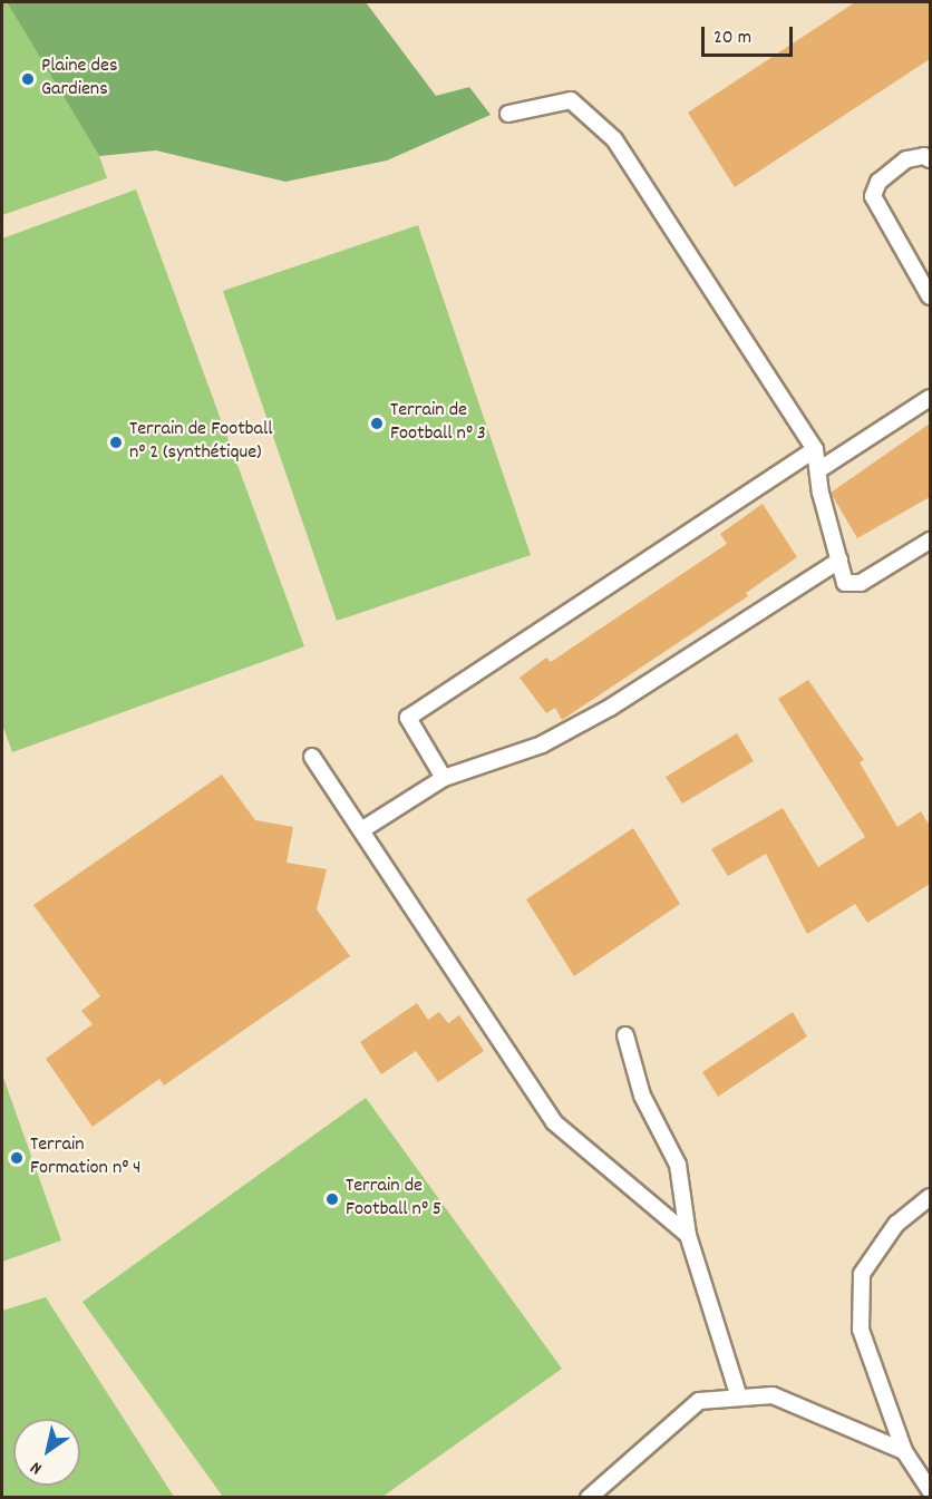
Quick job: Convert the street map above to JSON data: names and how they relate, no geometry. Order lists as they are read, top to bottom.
{
  "places": [
    "Plaine des Gardiens",
    "Terrain de Football n° 3",
    "Terrain de Football n° 2 (synthétique)",
    "Terrain Formation n° 4",
    "Terrain de Football n° 5"
  ],
  "scale_bar": "20 m",
  "north": "bottom left"
}
